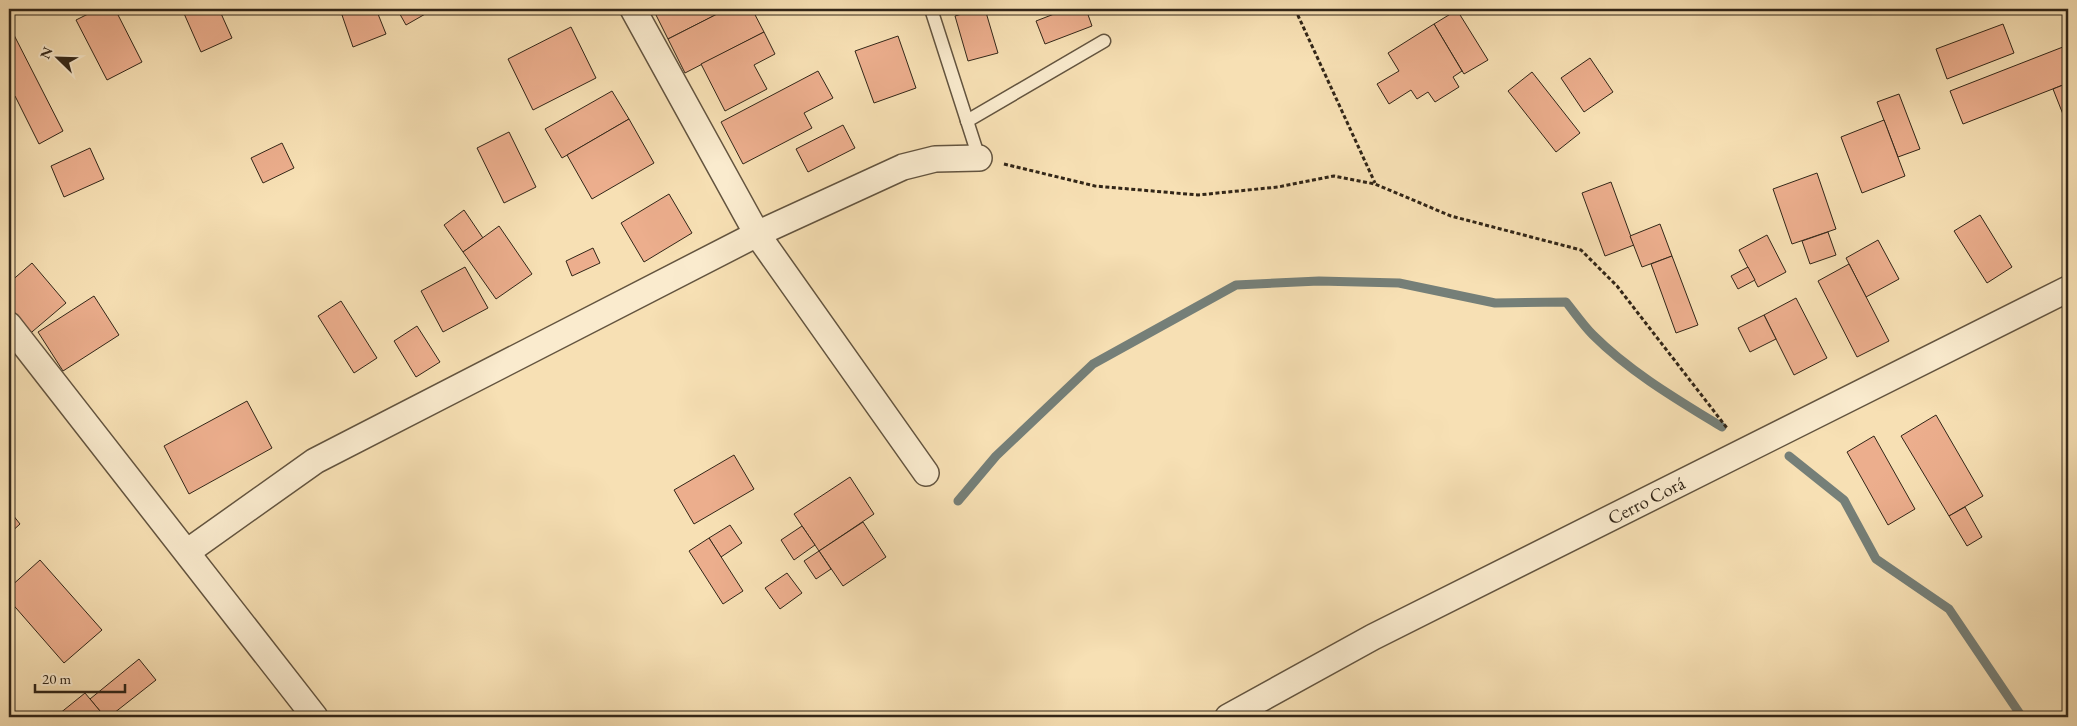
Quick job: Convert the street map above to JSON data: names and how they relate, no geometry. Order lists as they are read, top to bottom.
{
  "streets": {
    "street": ["Cerro Corá"]
  },
  "scale_bar": "20 m",
  "north": "top left"
}
